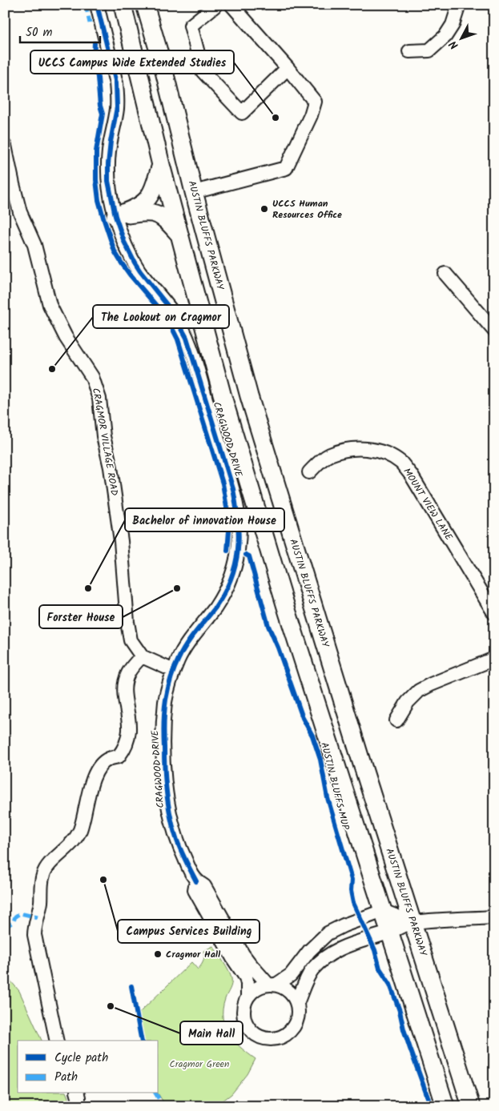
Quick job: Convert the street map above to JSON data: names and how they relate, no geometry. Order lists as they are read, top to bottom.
{
  "streets": {
    "main road": ["AUSTIN BLUFFS PARKWAY"],
    "street": ["CRAGWOOD DRIVE", "CRAGMOR VILLAGE ROAD", "MOUNT VIEW LANE"],
    "cycle path": ["AUSTIN BLUFFS MUP"]
  },
  "parks": ["Cragmor Green"],
  "places": [
    "UCCS Campus Wide Extended Studies",
    "UCCS Human Resources Office",
    "The Lookout on Cragmor",
    "Bachelor of innovation House",
    "Forster House",
    "Campus Services Building",
    "Cragmor Hall",
    "Main Hall"
  ],
  "legend": ["Cycle path", "Path"],
  "scale_bar": "50 m",
  "north": "bottom left"
}
